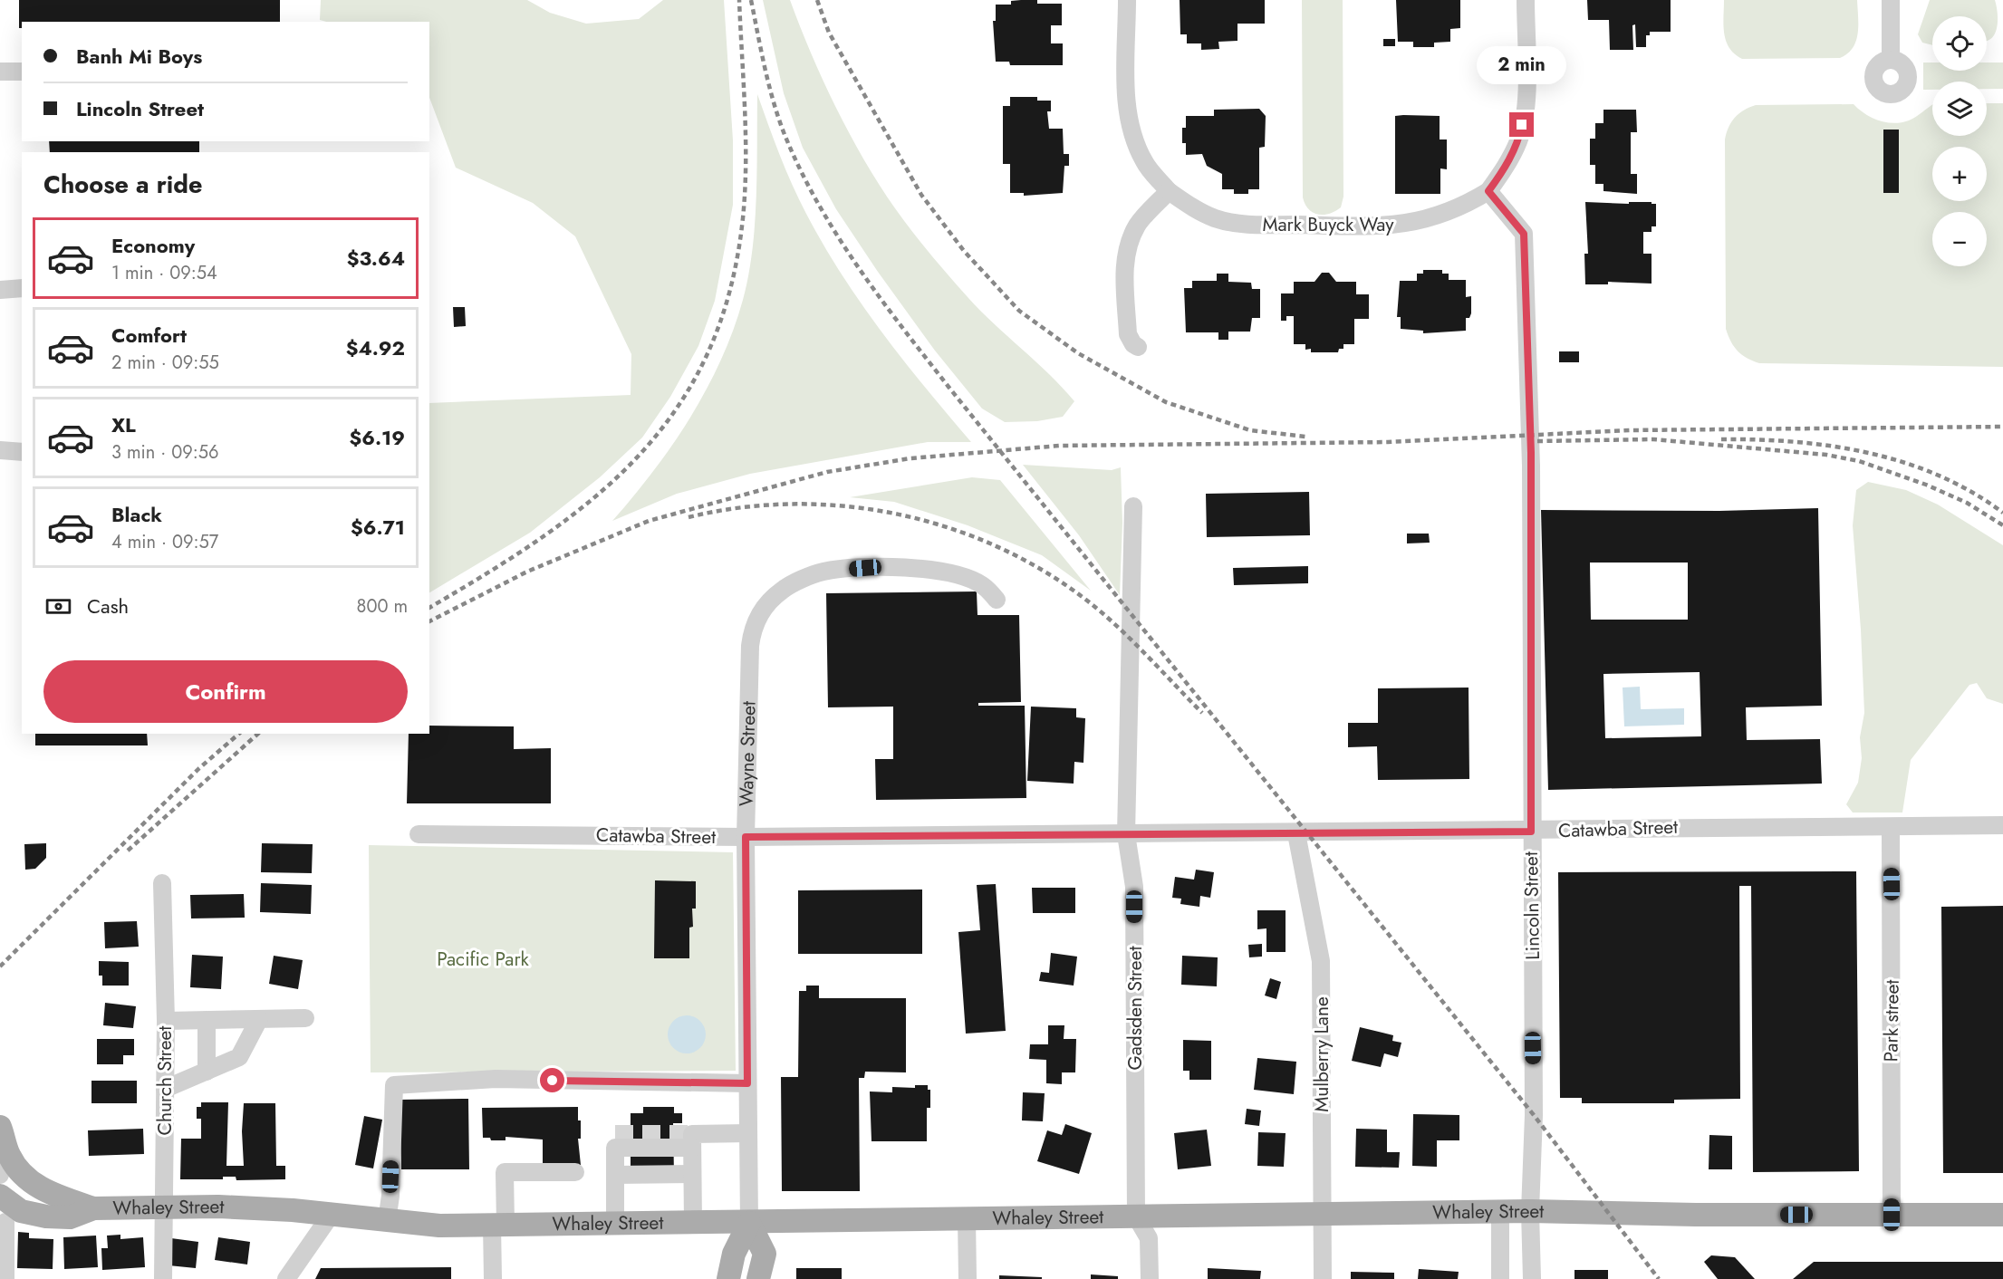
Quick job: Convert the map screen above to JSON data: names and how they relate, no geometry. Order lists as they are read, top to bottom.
{
  "streets": {
    "main road": ["Wayne Street", "Whaley Street"],
    "street": [
      "Mark Buyck Way",
      "Catawba Street",
      "Lincoln Street",
      "Gadsden Street",
      "Park street",
      "Mulberry Lane",
      "Church Street"
    ]
  },
  "crossings": [
    ["Mark Buyck Way", "Lincoln Street"],
    ["Wayne Street", "Catawba Street"],
    ["Wayne Street", "Whaley Street"],
    ["Catawba Street", "Lincoln Street"],
    ["Catawba Street", "Gadsden Street"],
    ["Catawba Street", "Park street"],
    ["Catawba Street", "Mulberry Lane"],
    ["Lincoln Street", "Whaley Street"],
    ["Gadsden Street", "Whaley Street"],
    ["Park street", "Whaley Street"],
    ["Mulberry Lane", "Whaley Street"],
    ["Church Street", "Whaley Street"]
  ],
  "parks": ["Pacific Park"],
  "page": {
    "map_buttons": ["+", "−"],
    "banner": ["Banh Mi Boys", "Lincoln Street"],
    "bubble": "2 min",
    "heading": "Choose a ride",
    "list": [
      {
        "name": "Economy",
        "note": "1 min · 09:54",
        "value": "$3.64"
      },
      {
        "name": "Comfort",
        "note": "2 min · 09:55",
        "value": "$4.92"
      },
      {
        "name": "XL",
        "note": "3 min · 09:56",
        "value": "$6.19"
      },
      {
        "name": "Black",
        "note": "4 min · 09:57",
        "value": "$6.71"
      }
    ],
    "pay": ["Cash", "800 m"],
    "buttons": "Confirm"
  }
}
